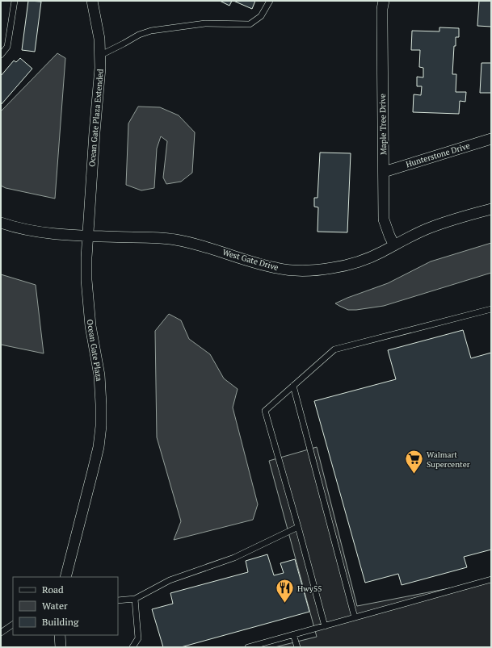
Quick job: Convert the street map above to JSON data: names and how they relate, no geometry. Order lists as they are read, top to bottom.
{
  "streets": {
    "street": [
      "Ocean Gate Plaza Extended",
      "Maple Tree Drive",
      "Hunterstone Drive",
      "West Gate Drive",
      "Ocean Gate Plaza"
    ]
  },
  "crossings": [
    ["Ocean Gate Plaza Extended", "West Gate Drive"],
    ["Ocean Gate Plaza Extended", "Ocean Gate Plaza"],
    ["Maple Tree Drive", "Hunterstone Drive"],
    ["Maple Tree Drive", "West Gate Drive"],
    ["West Gate Drive", "Ocean Gate Plaza"]
  ],
  "places": {
    "supermarket": ["Walmart Supercenter"],
    "restaurant": ["Hwy55"]
  },
  "legend": ["Road", "Water", "Building"]
}
